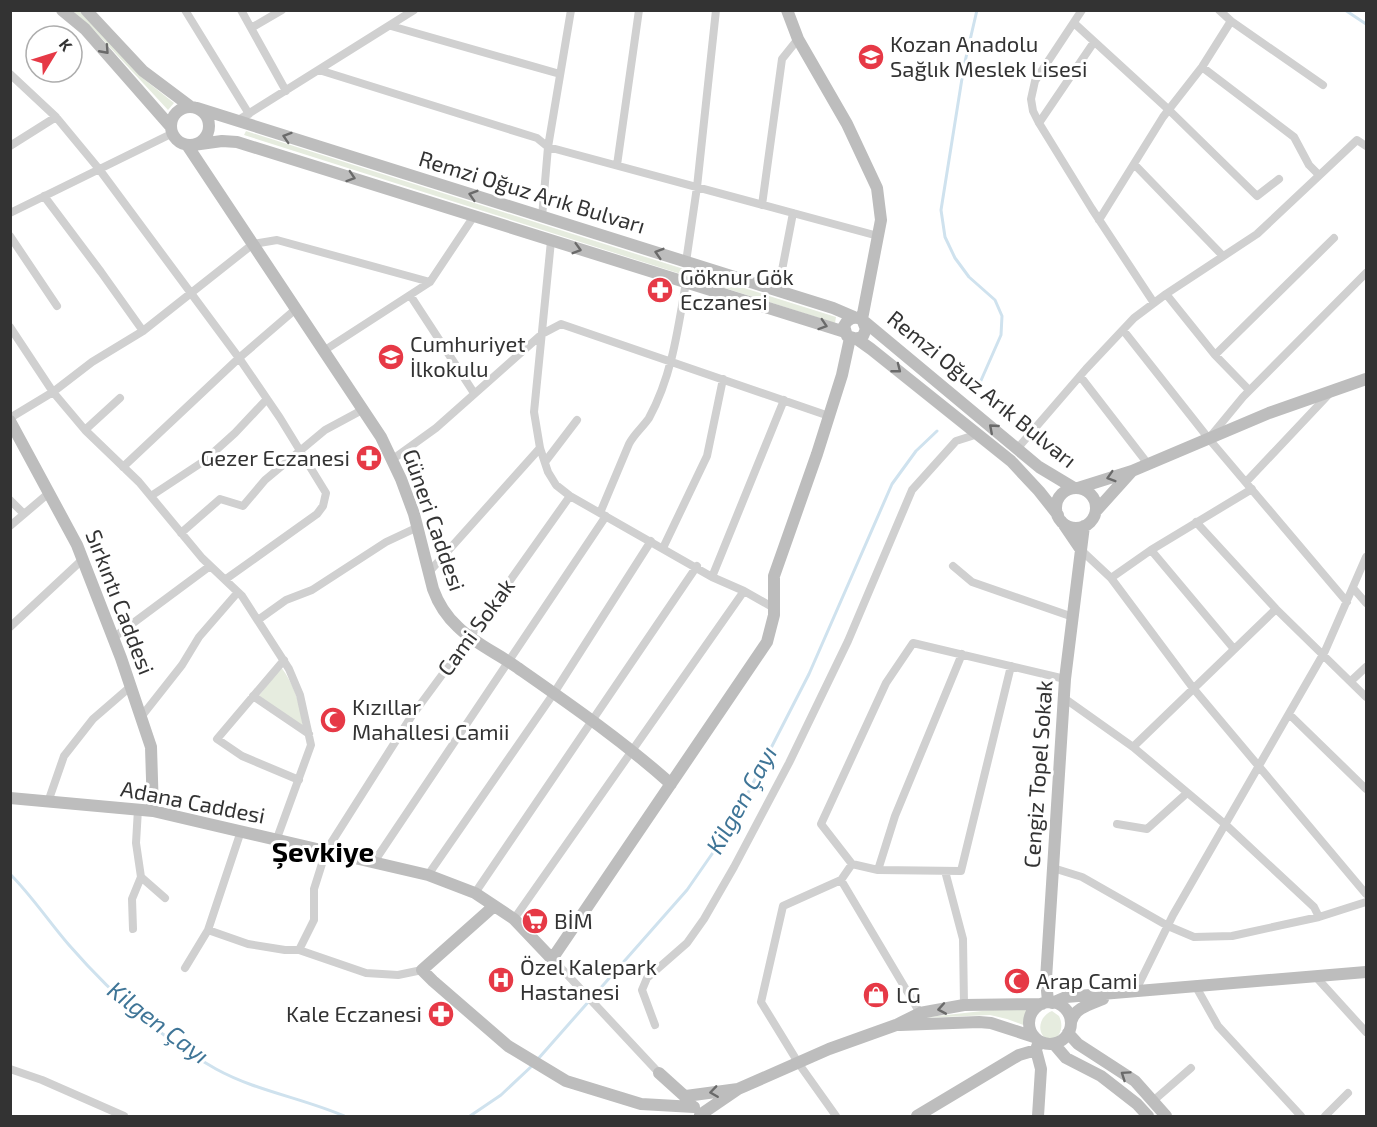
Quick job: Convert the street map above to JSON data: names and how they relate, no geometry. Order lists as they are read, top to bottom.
{
  "streets": {
    "main road": [
      "Remzi Oğuz Arık Bulvarı",
      "Güneri Caddesi",
      "Sırkıntı Caddesi",
      "Cengiz Topel Sokak",
      "Adana Caddesi"
    ],
    "street": ["Cami Sokak"]
  },
  "crossings": [
    ["Remzi Oğuz Arık Bulvarı", "Güneri Caddesi"],
    ["Remzi Oğuz Arık Bulvarı", "Cengiz Topel Sokak"],
    ["Güneri Caddesi", "Cami Sokak"],
    ["Güneri Caddesi", "Adana Caddesi"],
    ["Sırkıntı Caddesi", "Adana Caddesi"],
    ["Cami Sokak", "Adana Caddesi"]
  ],
  "districts": ["Şevkiye"],
  "water": ["Kilgen Çayı"],
  "places": {
    "school or university": ["Kozan Anadolu Sağlık Meslek Lisesi", "Cumhuriyet İlkokulu"],
    "pharmacy": ["Göknur Gök Eczanesi", "Gezer Eczanesi", "Kale Eczanesi"],
    "mosque": ["Kızıllar Mahallesi Camii", "Arap Cami"],
    "supermarket": ["BİM"],
    "hospital": ["Özel Kalepark Hastanesi"],
    "shop": ["LG"]
  },
  "north": "top right"
}
